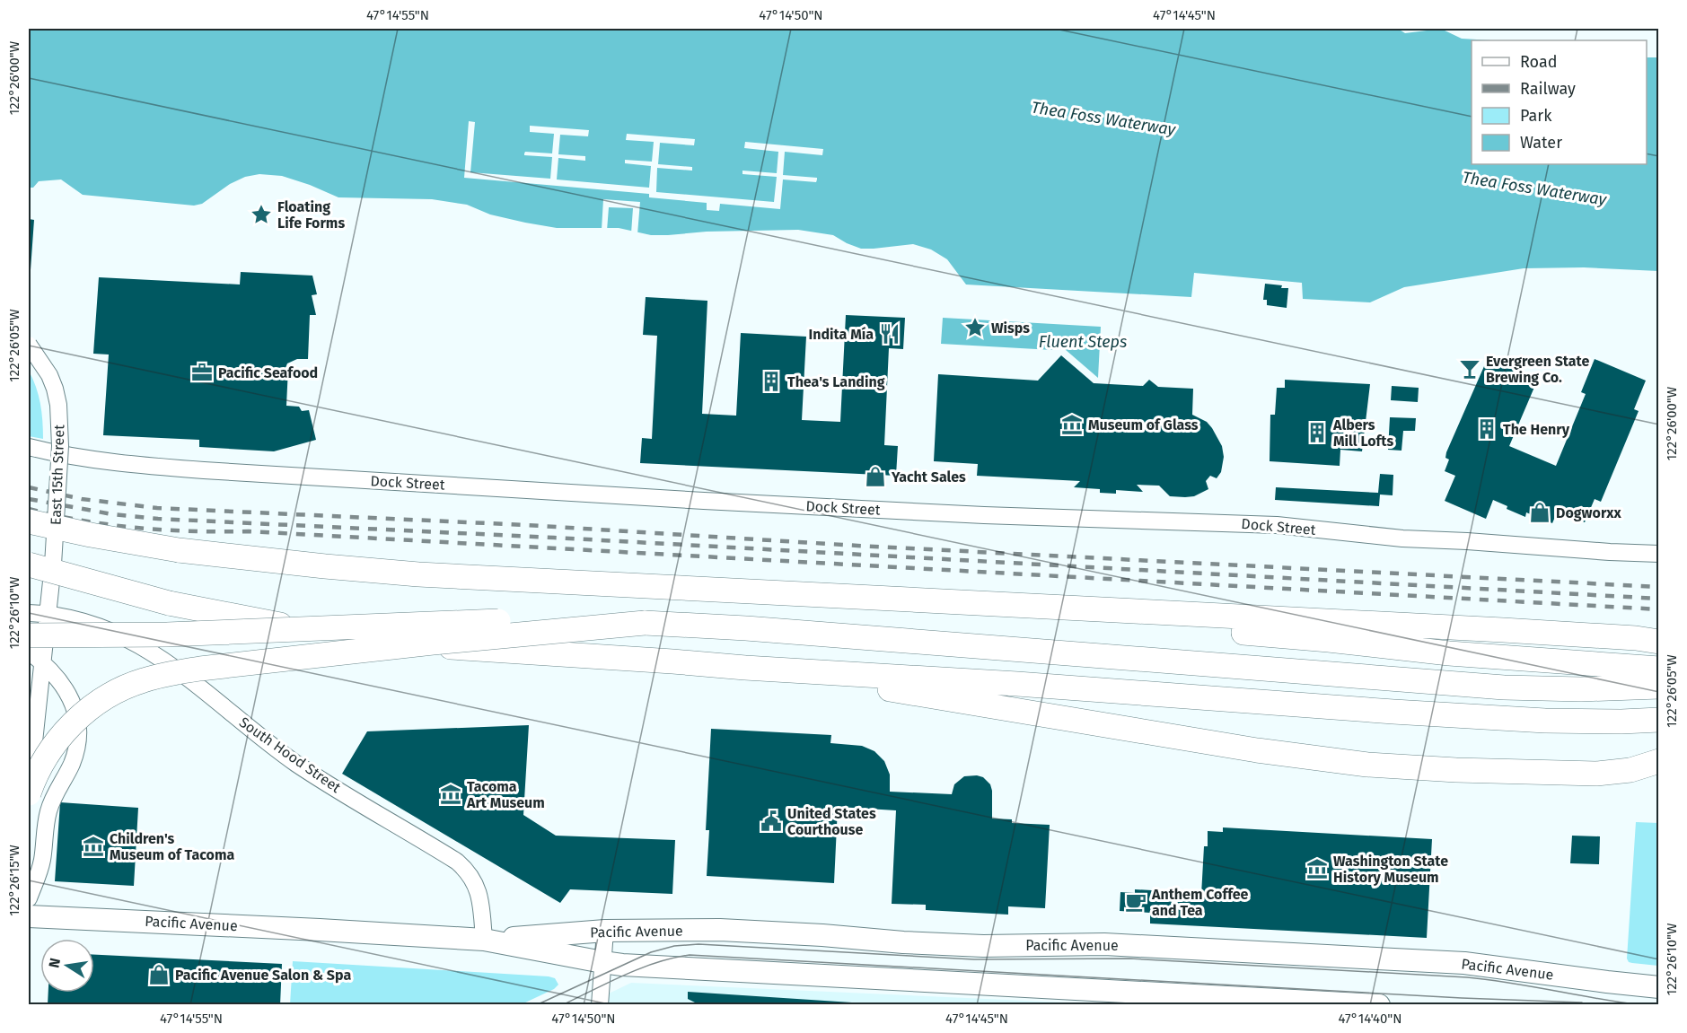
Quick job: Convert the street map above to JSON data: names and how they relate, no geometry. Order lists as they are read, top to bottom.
{
  "streets": {
    "main road": ["Pacific Avenue"],
    "street": ["East 15th Street", "Dock Street", "South Hood Street"]
  },
  "crossings": [
    ["East 15th Street", "South Hood Street"],
    ["South Hood Street", "Pacific Avenue"]
  ],
  "water": ["Thea Foss Waterway", "Fluent Steps"],
  "places": {
    "place": ["Floating Life Forms", "Wisps"],
    "restaurant": ["Indita Mía"],
    "bar": ["Evergreen State Brewing Co."],
    "office": ["Pacific Seafood"],
    "building": ["Thea's Landing", "The Henry", "Albers Mill Lofts"],
    "museum": [
      "Museum of Glass",
      "Tacoma Art Museum",
      "Children's Museum of Tacoma",
      "Washington State History Museum"
    ],
    "shop": ["Yacht Sales", "Dogworxx", "Pacific Avenue Salon & Spa"],
    "public building": ["United States Courthouse"],
    "cafe": ["Anthem Coffee and Tea"]
  },
  "legend": [
    "Road",
    "Railway",
    "Park",
    "Water"
  ],
  "north": "left",
  "coordinates": [
    "47°14'55\"N",
    "47°14'50\"N",
    "47°14'45\"N",
    "122°26'00\"W",
    "122°26'05\"W",
    "122°26'10\"W",
    "122°26'15\"W",
    "47°14'40\"N"
  ]
}
